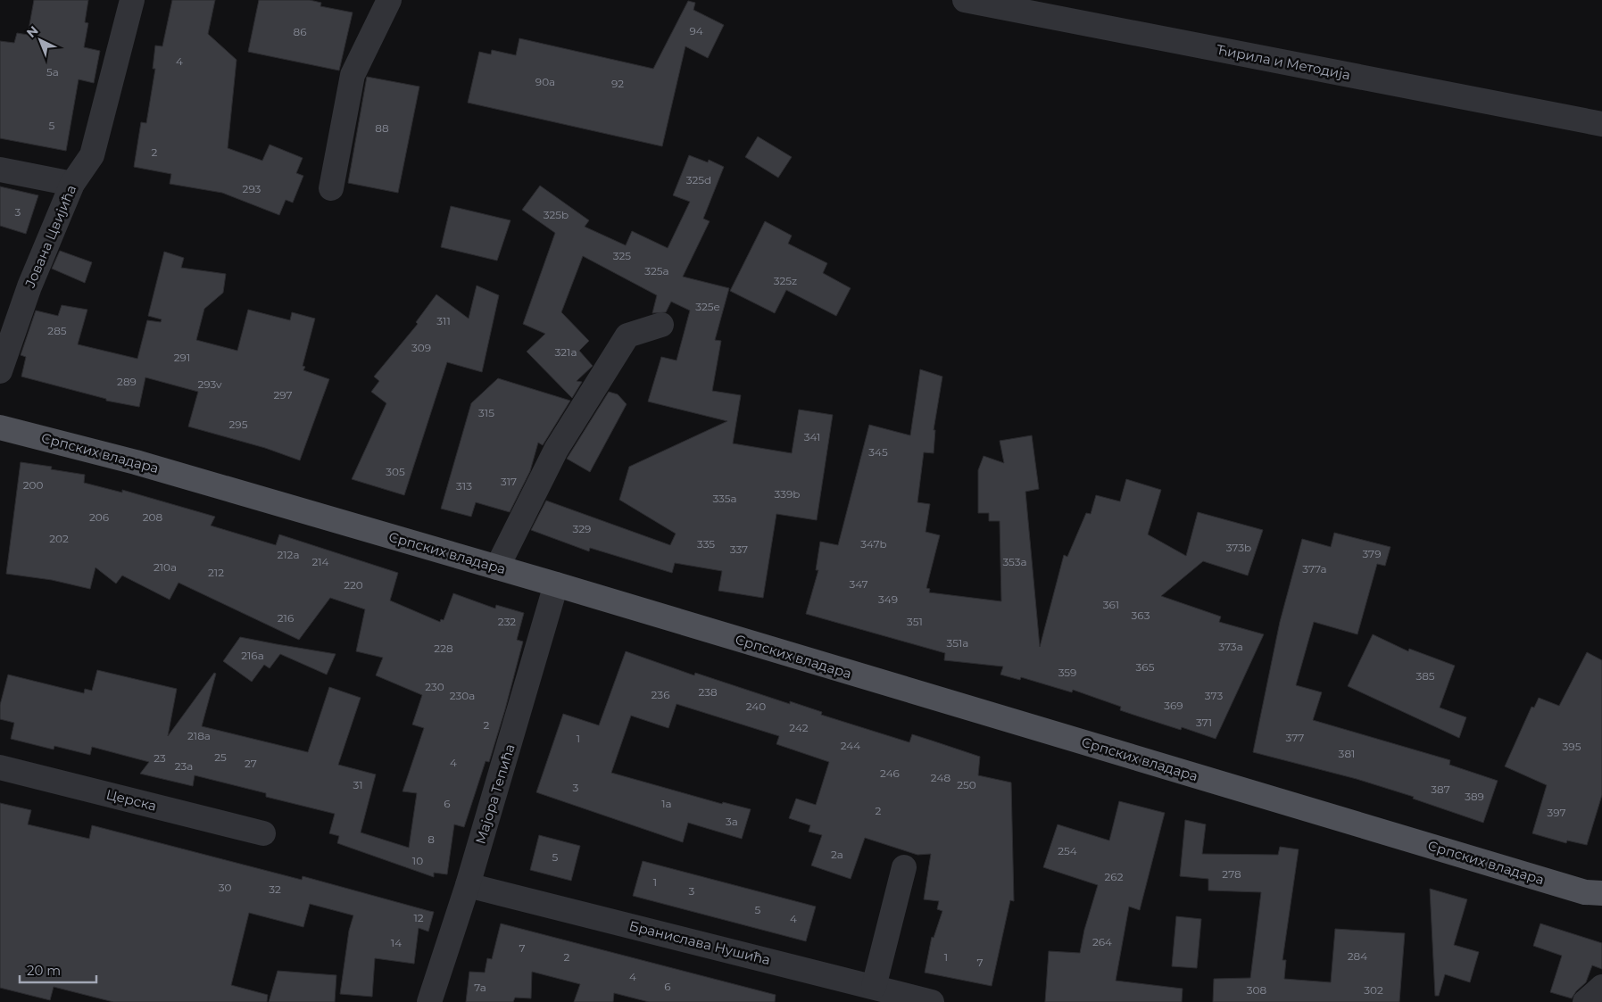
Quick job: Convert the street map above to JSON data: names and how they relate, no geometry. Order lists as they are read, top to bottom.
{
  "streets": {
    "main road": ["Српских владара"],
    "street": [
      "Ћирила и Методија",
      "Јована Цвијића",
      "Мајора Тепића",
      "Церска",
      "Бранислава Нушића"
    ]
  },
  "crossings": [
    ["Српских владара", "Мајора Тепића"],
    ["Мајора Тепића", "Бранислава Нушића"]
  ],
  "house_numbers": [
    "94",
    "86",
    "4",
    "5a",
    "90a",
    "92",
    "5",
    "88",
    "2",
    "325d",
    "293",
    "3",
    "325b",
    "325",
    "325a",
    "325z",
    "325e",
    "311",
    "285",
    "309",
    "321a",
    "291",
    "289",
    "293v",
    "297",
    "315",
    "295",
    "341",
    "345",
    "305",
    "317",
    "200",
    "313",
    "339b",
    "335a",
    "206",
    "208",
    "329",
    "202",
    "335",
    "347b",
    "373b",
    "337",
    "379",
    "212a",
    "214",
    "353a",
    "210a",
    "377a",
    "212",
    "347",
    "220",
    "349",
    "361",
    "363",
    "216",
    "232",
    "351",
    "351a",
    "373a",
    "228",
    "216a",
    "365",
    "359",
    "385",
    "230",
    "238",
    "236",
    "230a",
    "373",
    "369",
    "240",
    "371",
    "2",
    "242",
    "218a",
    "377",
    "1",
    "244",
    "395",
    "381",
    "25",
    "23",
    "4",
    "27",
    "23a",
    "246",
    "248",
    "31",
    "250",
    "3",
    "387",
    "389",
    "6",
    "1a",
    "2",
    "397",
    "3a",
    "8",
    "254",
    "2a",
    "5",
    "10",
    "278",
    "262",
    "1",
    "30",
    "32",
    "3",
    "5",
    "12",
    "4",
    "264",
    "14",
    "7",
    "284",
    "2",
    "1",
    "7",
    "4",
    "6",
    "7a",
    "308",
    "302"
  ],
  "scale_bar": "20 m",
  "north": "top left"
}
